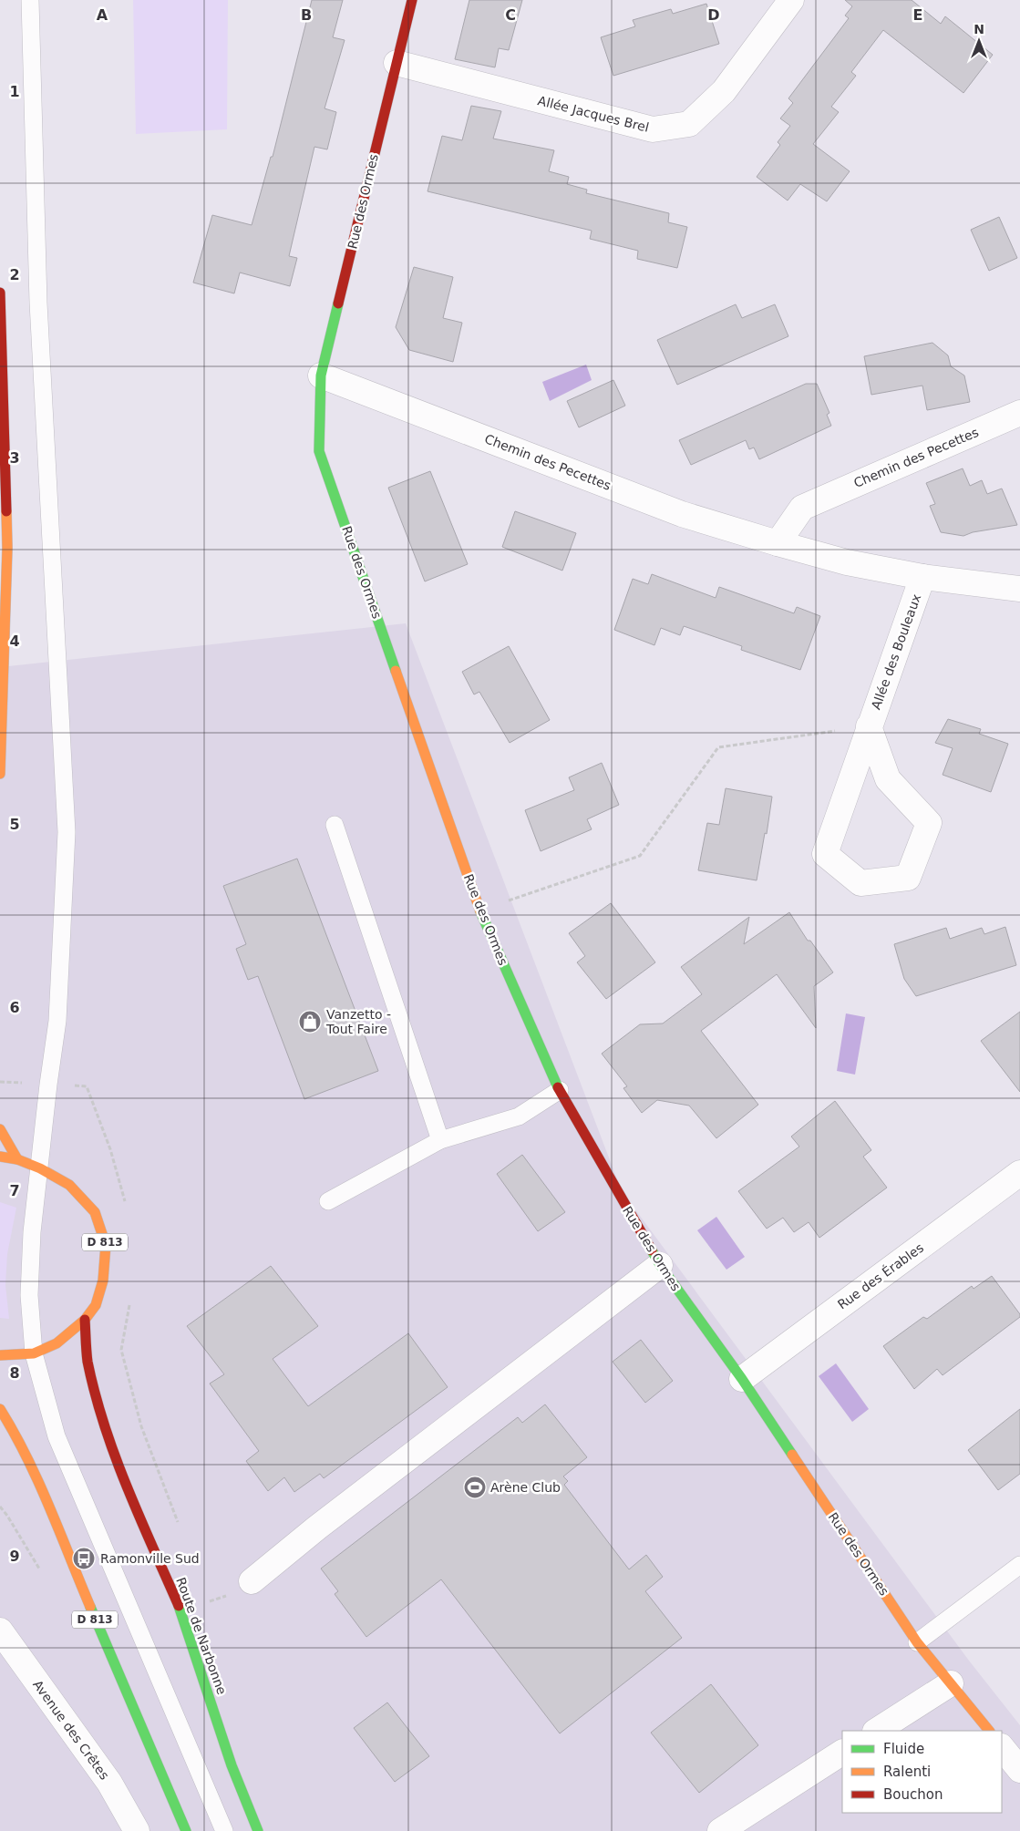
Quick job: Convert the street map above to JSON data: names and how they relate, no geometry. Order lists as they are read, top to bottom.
{
  "streets": {
    "street": [
      "Allée Jacques Brel",
      "Rue des Ormes",
      "Chemin des Pecettes",
      "Allée des Bouleaux",
      "D 813",
      "Rue des Érables",
      "Route de Narbonne",
      "Avenue des Crêtes"
    ]
  },
  "crossings": [
    ["Allée Jacques Brel", "Rue des Ormes"],
    ["Rue des Ormes", "Chemin des Pecettes"],
    ["Rue des Ormes", "Rue des Érables"],
    ["Chemin des Pecettes", "Allée des Bouleaux"],
    ["D 813", "Route de Narbonne"]
  ],
  "places": {
    "shop": ["Vanzetto - Tout Faire"],
    "sports": ["Arène Club"],
    "bus stop": ["Ramonville Sud"]
  },
  "legend": ["Fluide", "Ralenti", "Bouchon"],
  "north": "top",
  "grid": {
    "columns": [
      "A",
      "B",
      "C",
      "D",
      "E"
    ],
    "rows": [
      "1",
      "2",
      "3",
      "4",
      "5",
      "6",
      "7",
      "8",
      "9"
    ]
  }
}
